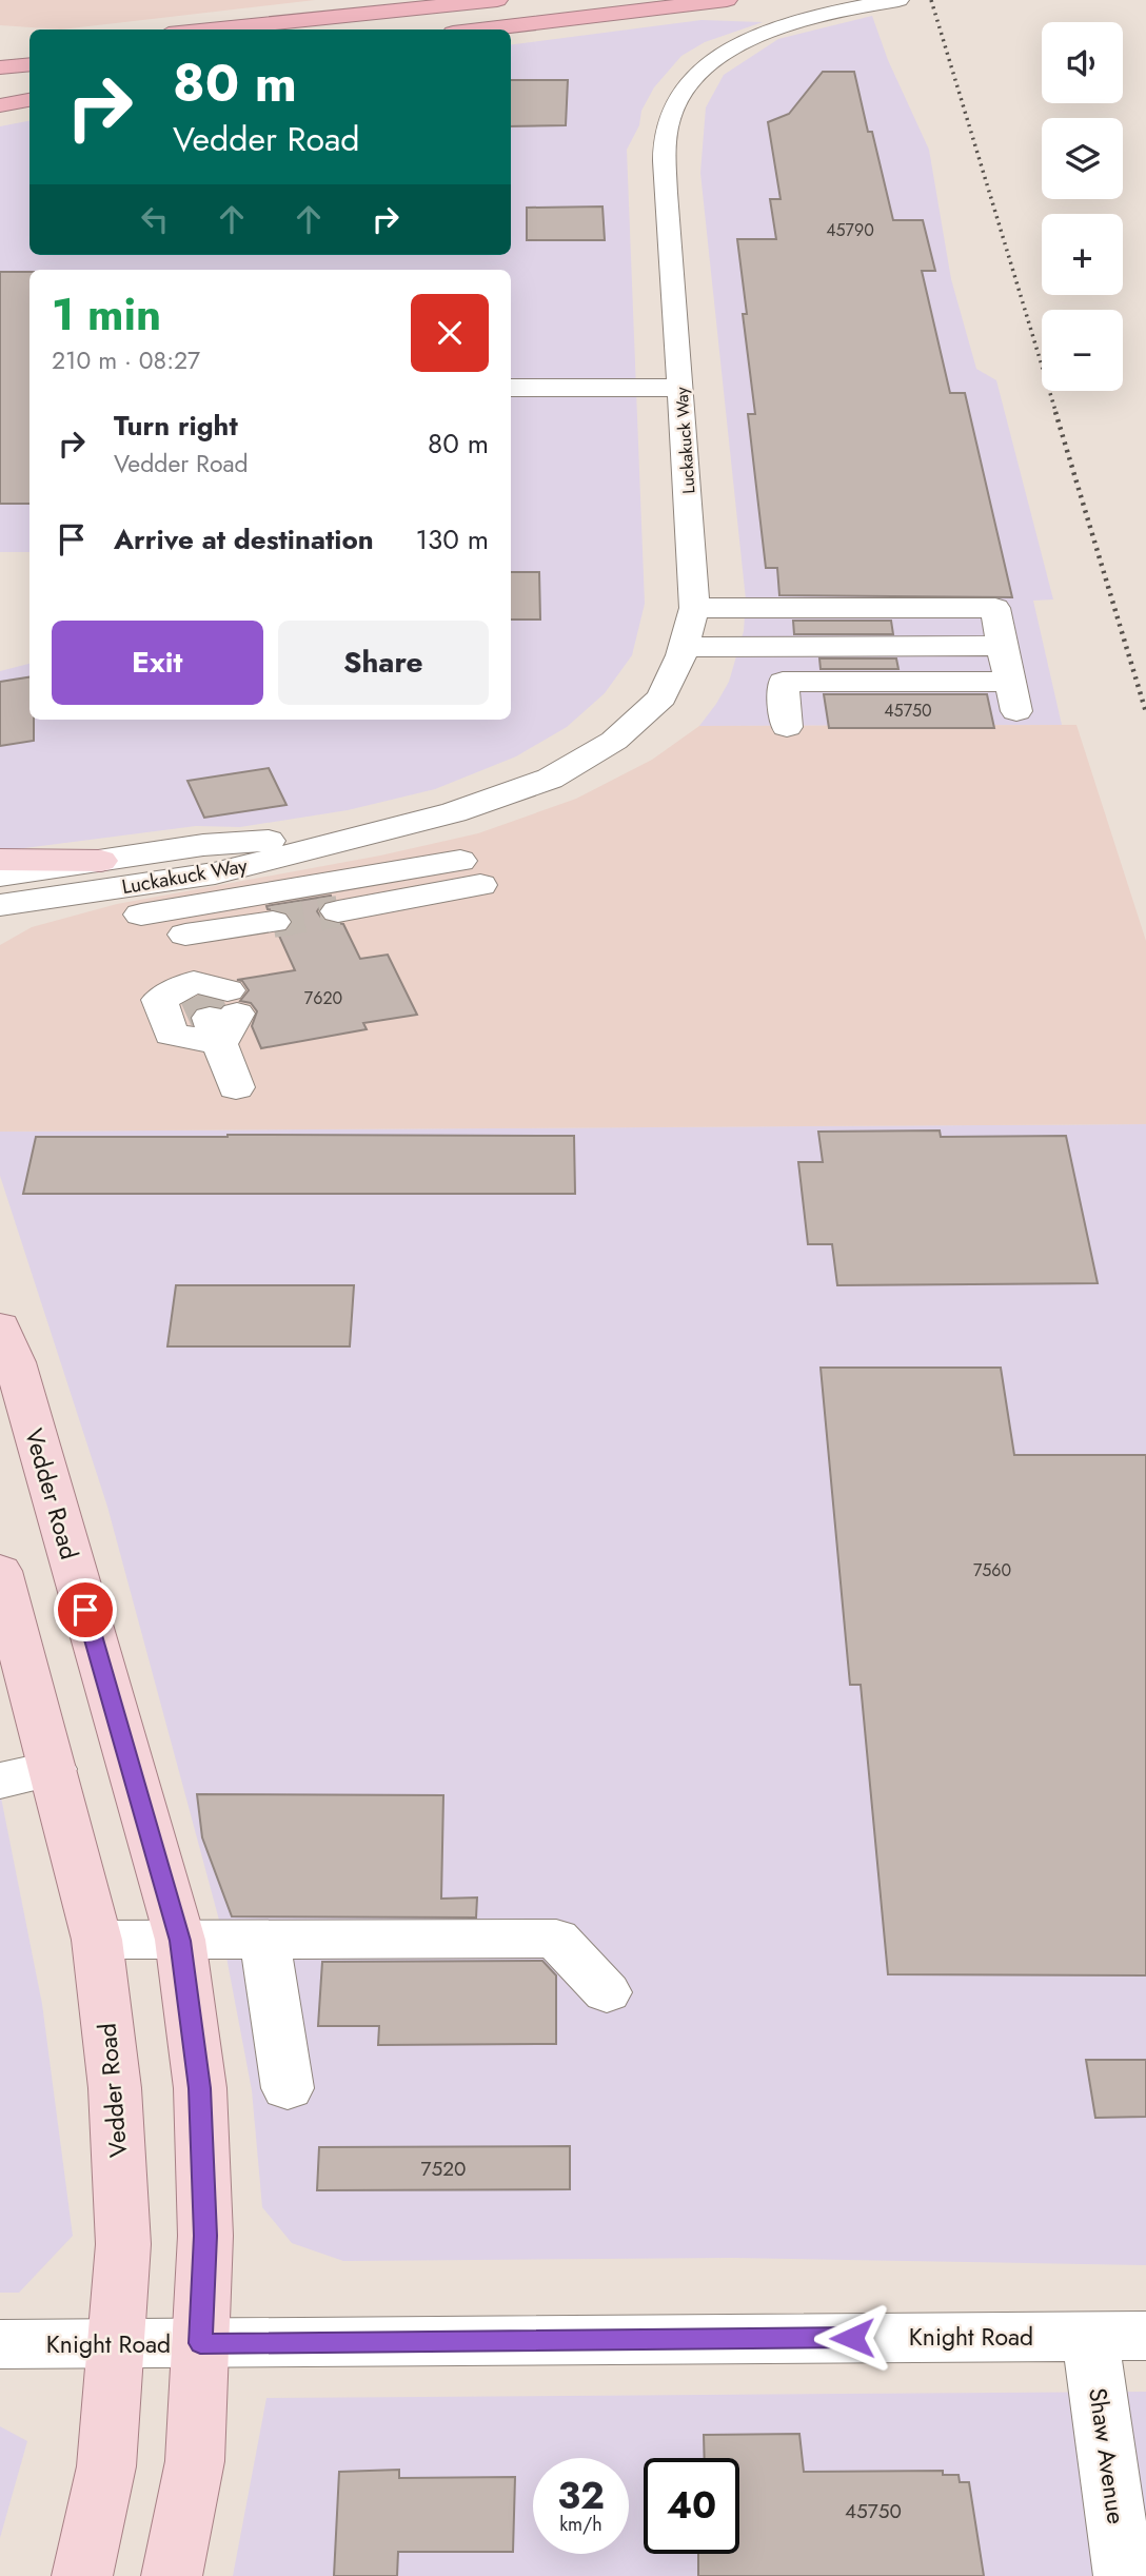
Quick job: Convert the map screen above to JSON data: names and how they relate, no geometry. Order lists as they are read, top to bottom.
{
  "streets": {
    "main road": ["Vedder Road"],
    "street": ["Luckakuck Way", "Knight Road", "Shaw Avenue"]
  },
  "crossings": [
    ["Vedder Road", "Knight Road"],
    ["Knight Road", "Shaw Avenue"]
  ],
  "house_numbers": [
    "45790",
    "45750",
    "7620",
    "7560",
    "7520",
    "45750"
  ],
  "page": {
    "map_buttons": ["+", "−"],
    "turn": ["80 m", "Vedder Road"],
    "heading": ["1 min", "210 m · 08:27"],
    "list": [
      {
        "name": "Turn right",
        "note": "Vedder Road",
        "value": "80 m"
      },
      {
        "name": "Arrive at destination",
        "value": "130 m"
      }
    ],
    "buttons": ["Exit", "Share"],
    "speed": "32 km/h",
    "limit": "40"
  }
}
